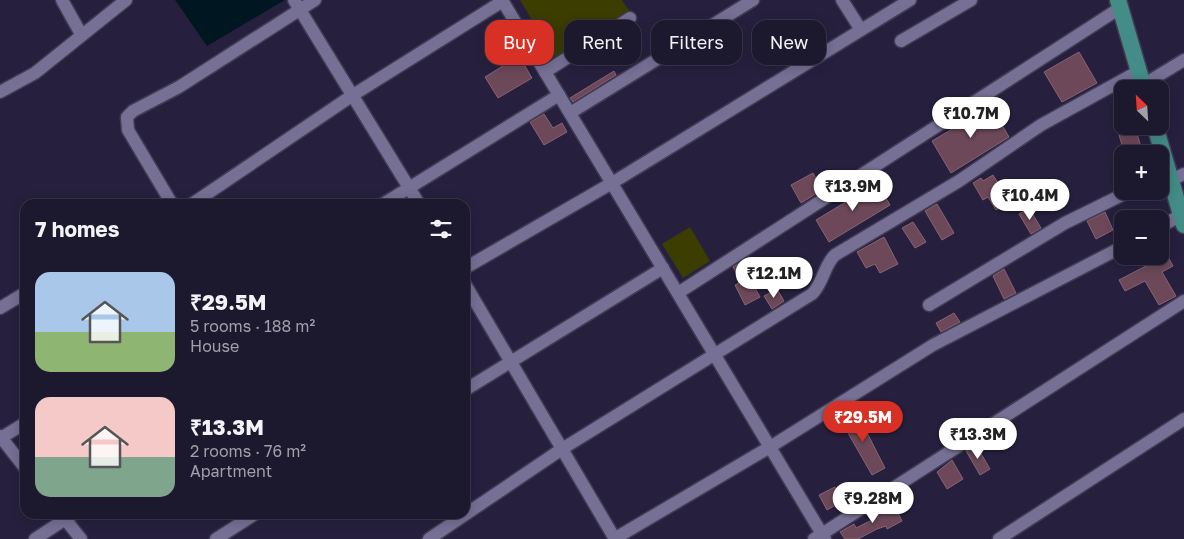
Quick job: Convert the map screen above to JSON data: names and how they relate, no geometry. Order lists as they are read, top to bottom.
{
  "north": "top left",
  "page": {
    "chip": [
      "Buy",
      "Rent",
      "Filters",
      "New"
    ],
    "map_buttons": ["+", "−"],
    "price": [
      "₹10.7M",
      "₹13.9M",
      "₹10.4M",
      "₹12.1M",
      "₹29.5M",
      "₹13.3M",
      "₹9.28M"
    ],
    "heading": "7 homes",
    "list": [
      {
        "name": "₹29.5M",
        "note": "5 rooms · 188 m² · House"
      },
      {
        "name": "₹13.3M",
        "note": "2 rooms · 76 m² · Apartment"
      }
    ]
  }
}
